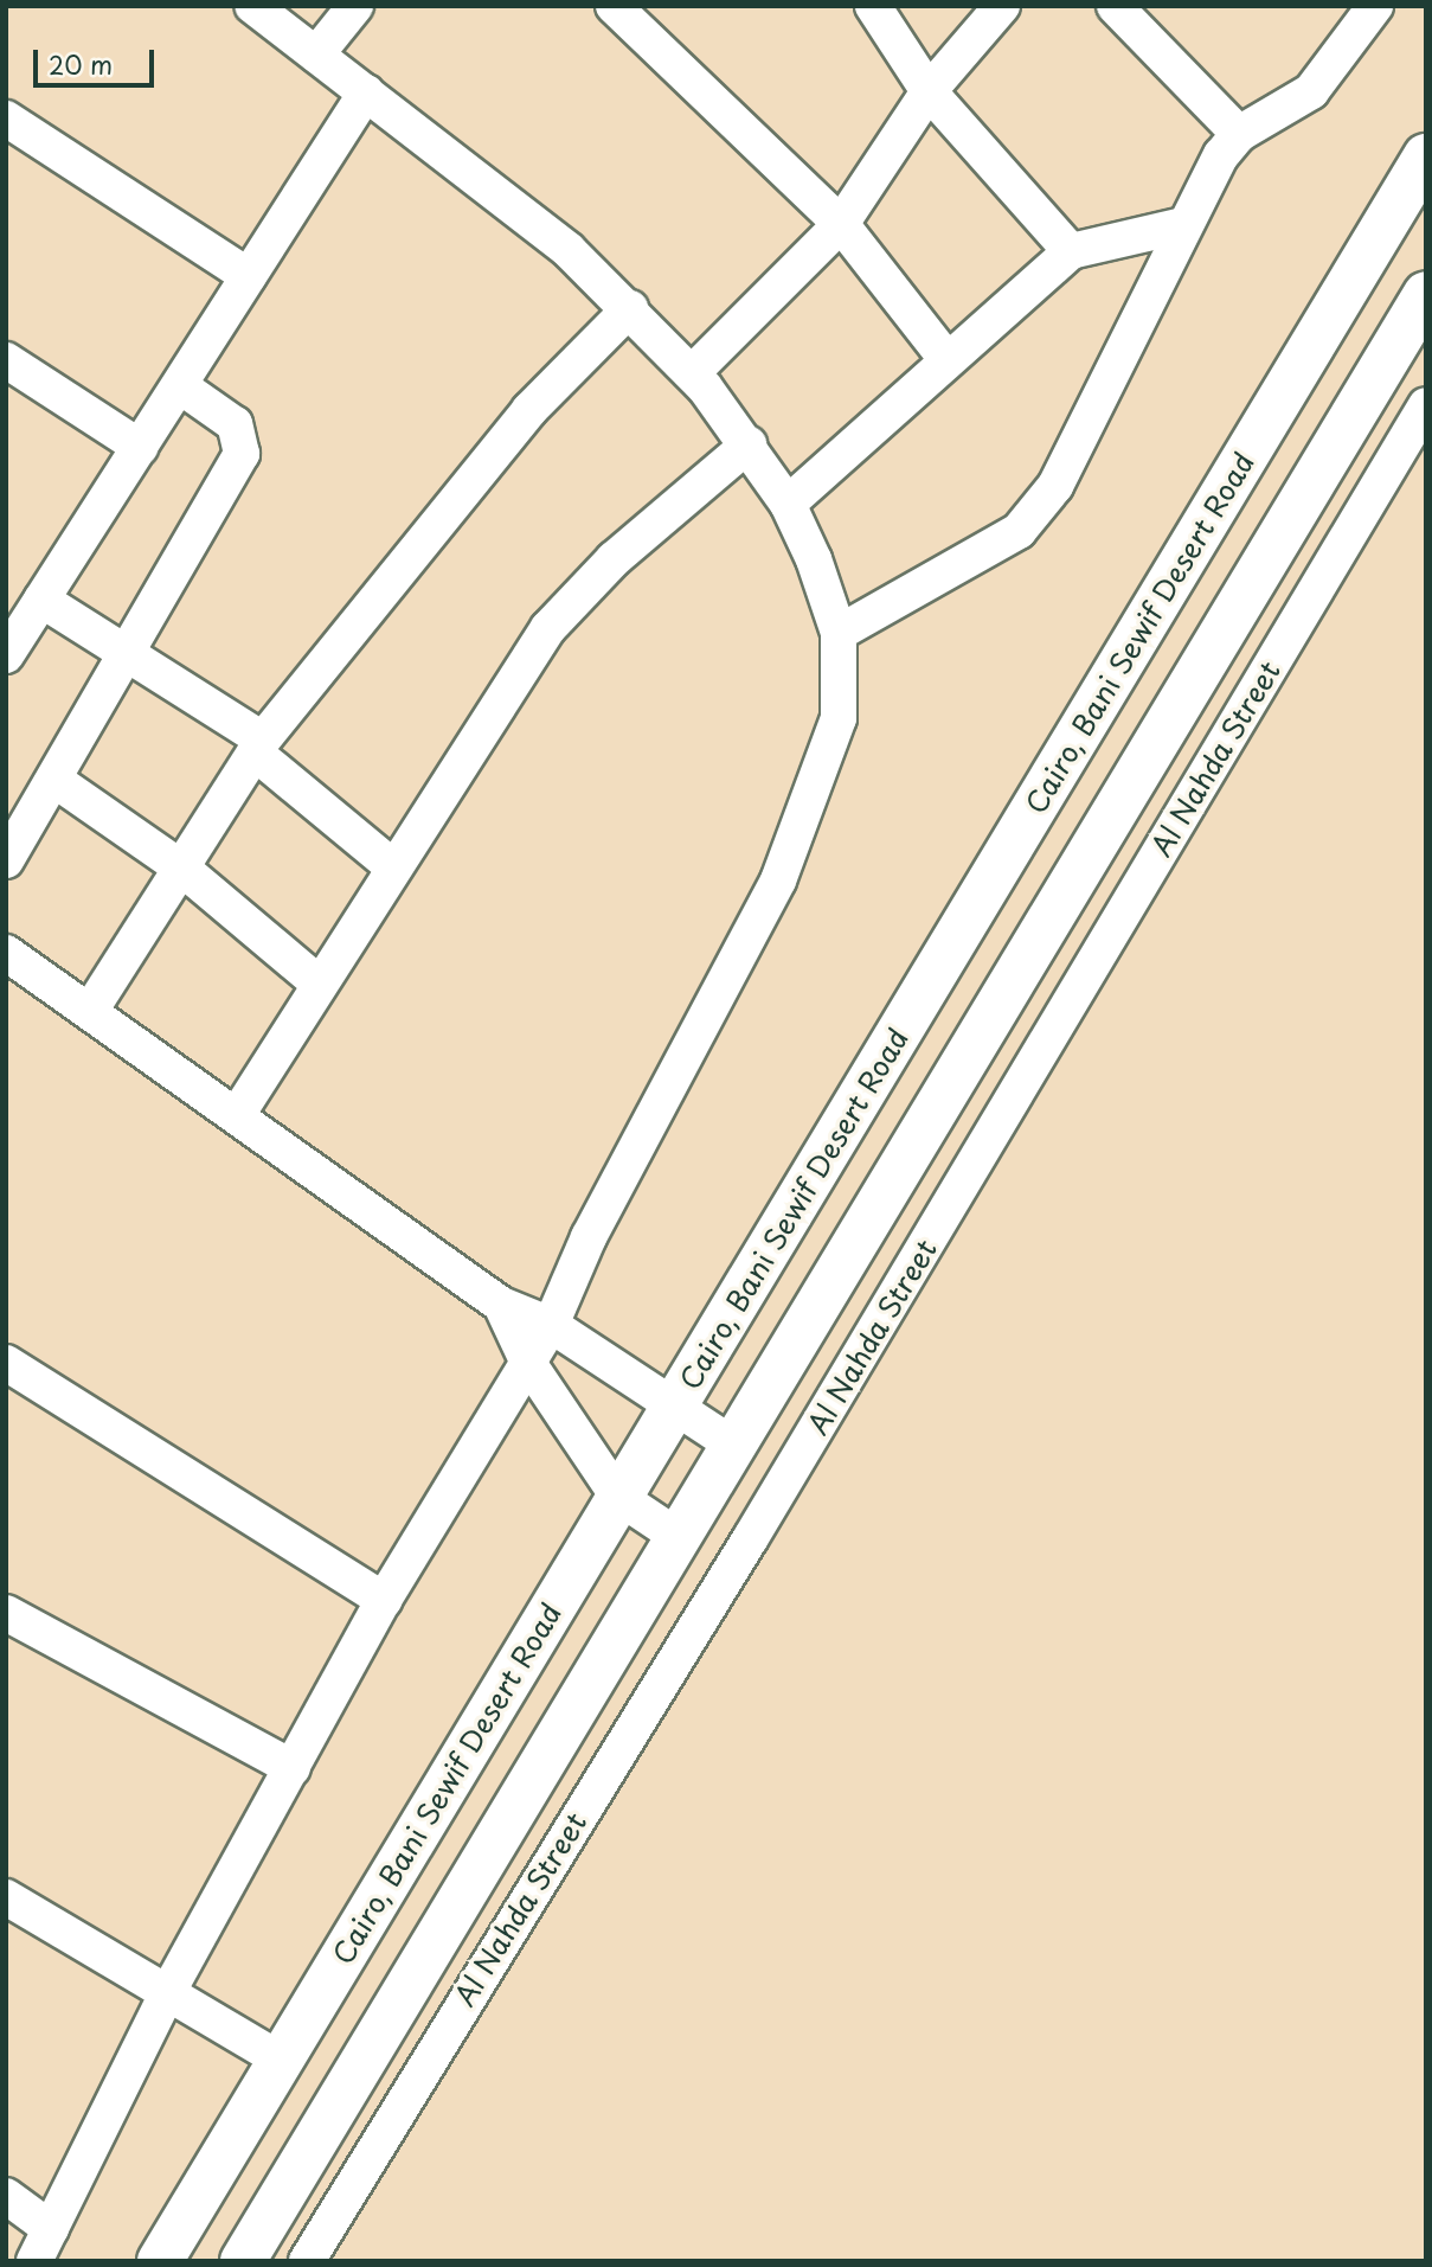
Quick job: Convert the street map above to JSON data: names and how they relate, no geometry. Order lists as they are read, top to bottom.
{
  "streets": {
    "main road": ["Cairo, Bani Sewif Desert Road"],
    "street": ["Al Nahda Street"]
  },
  "scale_bar": "20 m"
}
